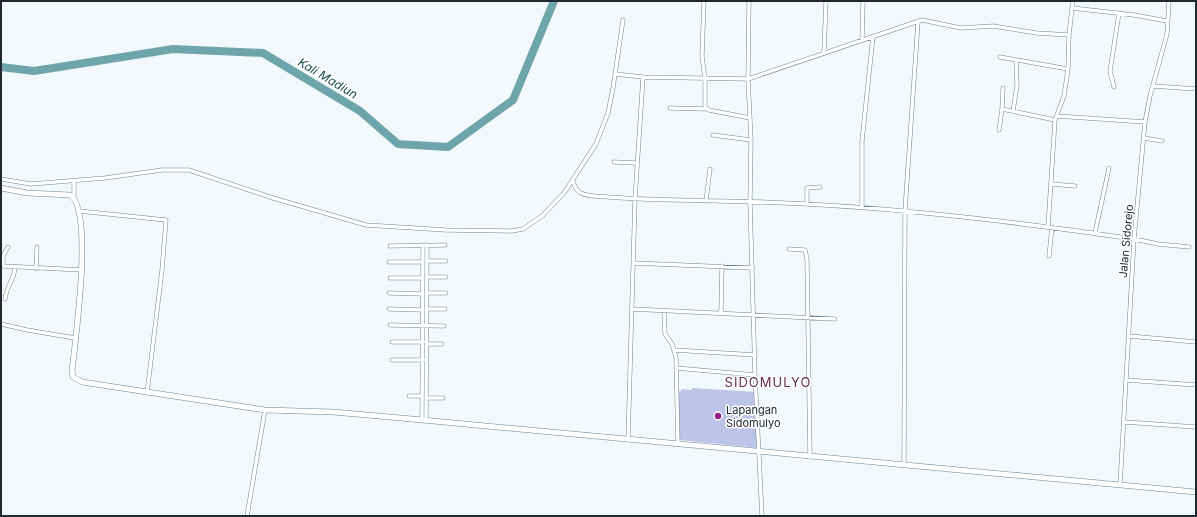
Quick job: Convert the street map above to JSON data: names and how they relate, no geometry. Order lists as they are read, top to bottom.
{
  "streets": {
    "street": ["Jalan Sidorejo"]
  },
  "districts": ["SIDOMULYO"],
  "water": ["Kali Madiun"],
  "places": ["Lapangan Sidomulyo"]
}
